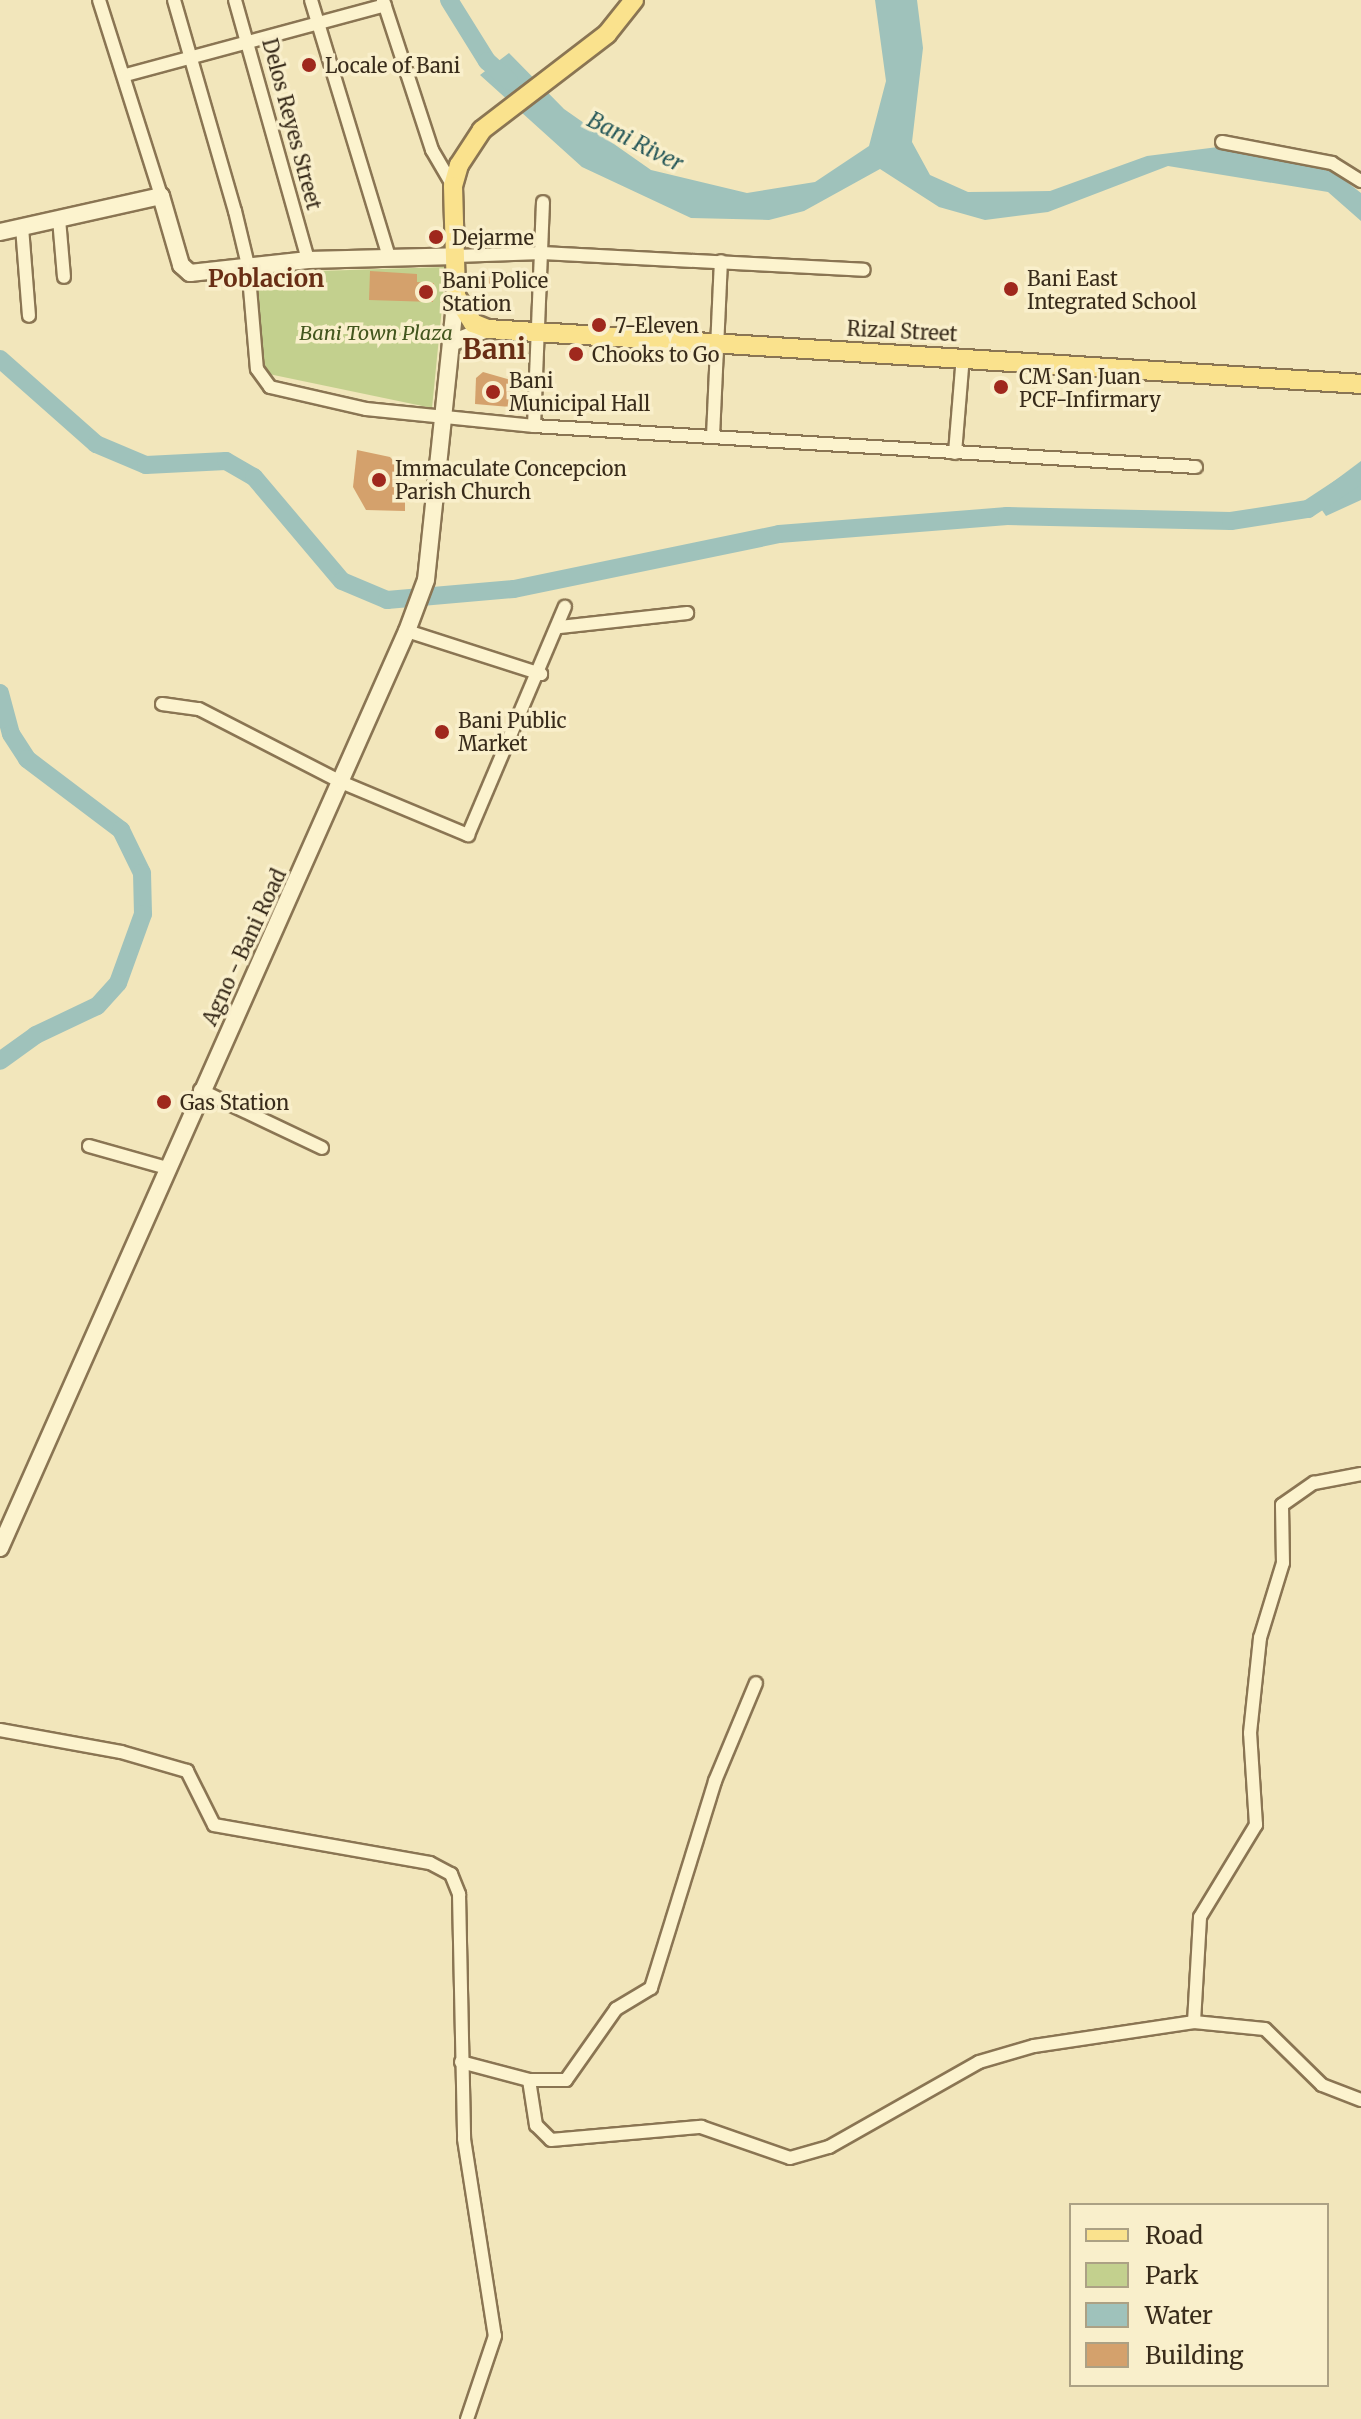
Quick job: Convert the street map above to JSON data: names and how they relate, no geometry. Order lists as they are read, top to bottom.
{
  "streets": {
    "main road": ["Rizal Street", "Agno - Bani Road"],
    "street": ["Delos Reyes Street"]
  },
  "districts": ["Poblacion", "Bani"],
  "water": ["Bani River"],
  "parks": ["Bani Town Plaza"],
  "places": [
    "Locale of Bani",
    "Dejarme",
    "Bani East Integrated School",
    "Bani Police Station",
    "7-Eleven",
    "Chooks to Go",
    "CM San Juan PCF-Infirmary",
    "Bani Municipal Hall",
    "Immaculate Concepcion Parish Church",
    "Bani Public Market",
    "Gas Station"
  ],
  "legend": [
    "Road",
    "Park",
    "Water",
    "Building"
  ]
}
